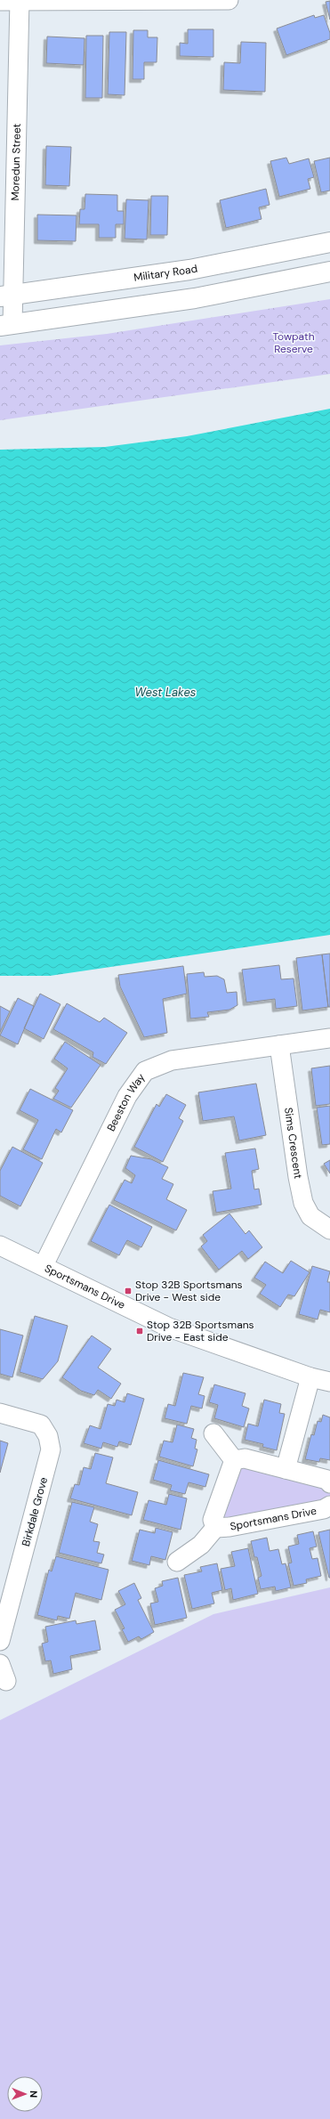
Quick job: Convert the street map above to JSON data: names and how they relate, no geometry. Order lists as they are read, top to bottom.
{
  "streets": {
    "main road": ["Military Road"],
    "street": [
      "Moredun Street",
      "Beeston Way",
      "Sims Crescent",
      "Sportsmans Drive",
      "Birkdale Grove"
    ]
  },
  "crossings": [
    ["Moredun Street", "Military Road"],
    ["Beeston Way", "Sims Crescent"],
    ["Beeston Way", "Sportsmans Drive"]
  ],
  "water": ["West Lakes"],
  "parks": ["Towpath Reserve"],
  "places": {
    "transit": ["Stop 32B Sportsmans Drive - West side", "Stop 32B Sportsmans Drive - East side"]
  },
  "north": "right"
}
